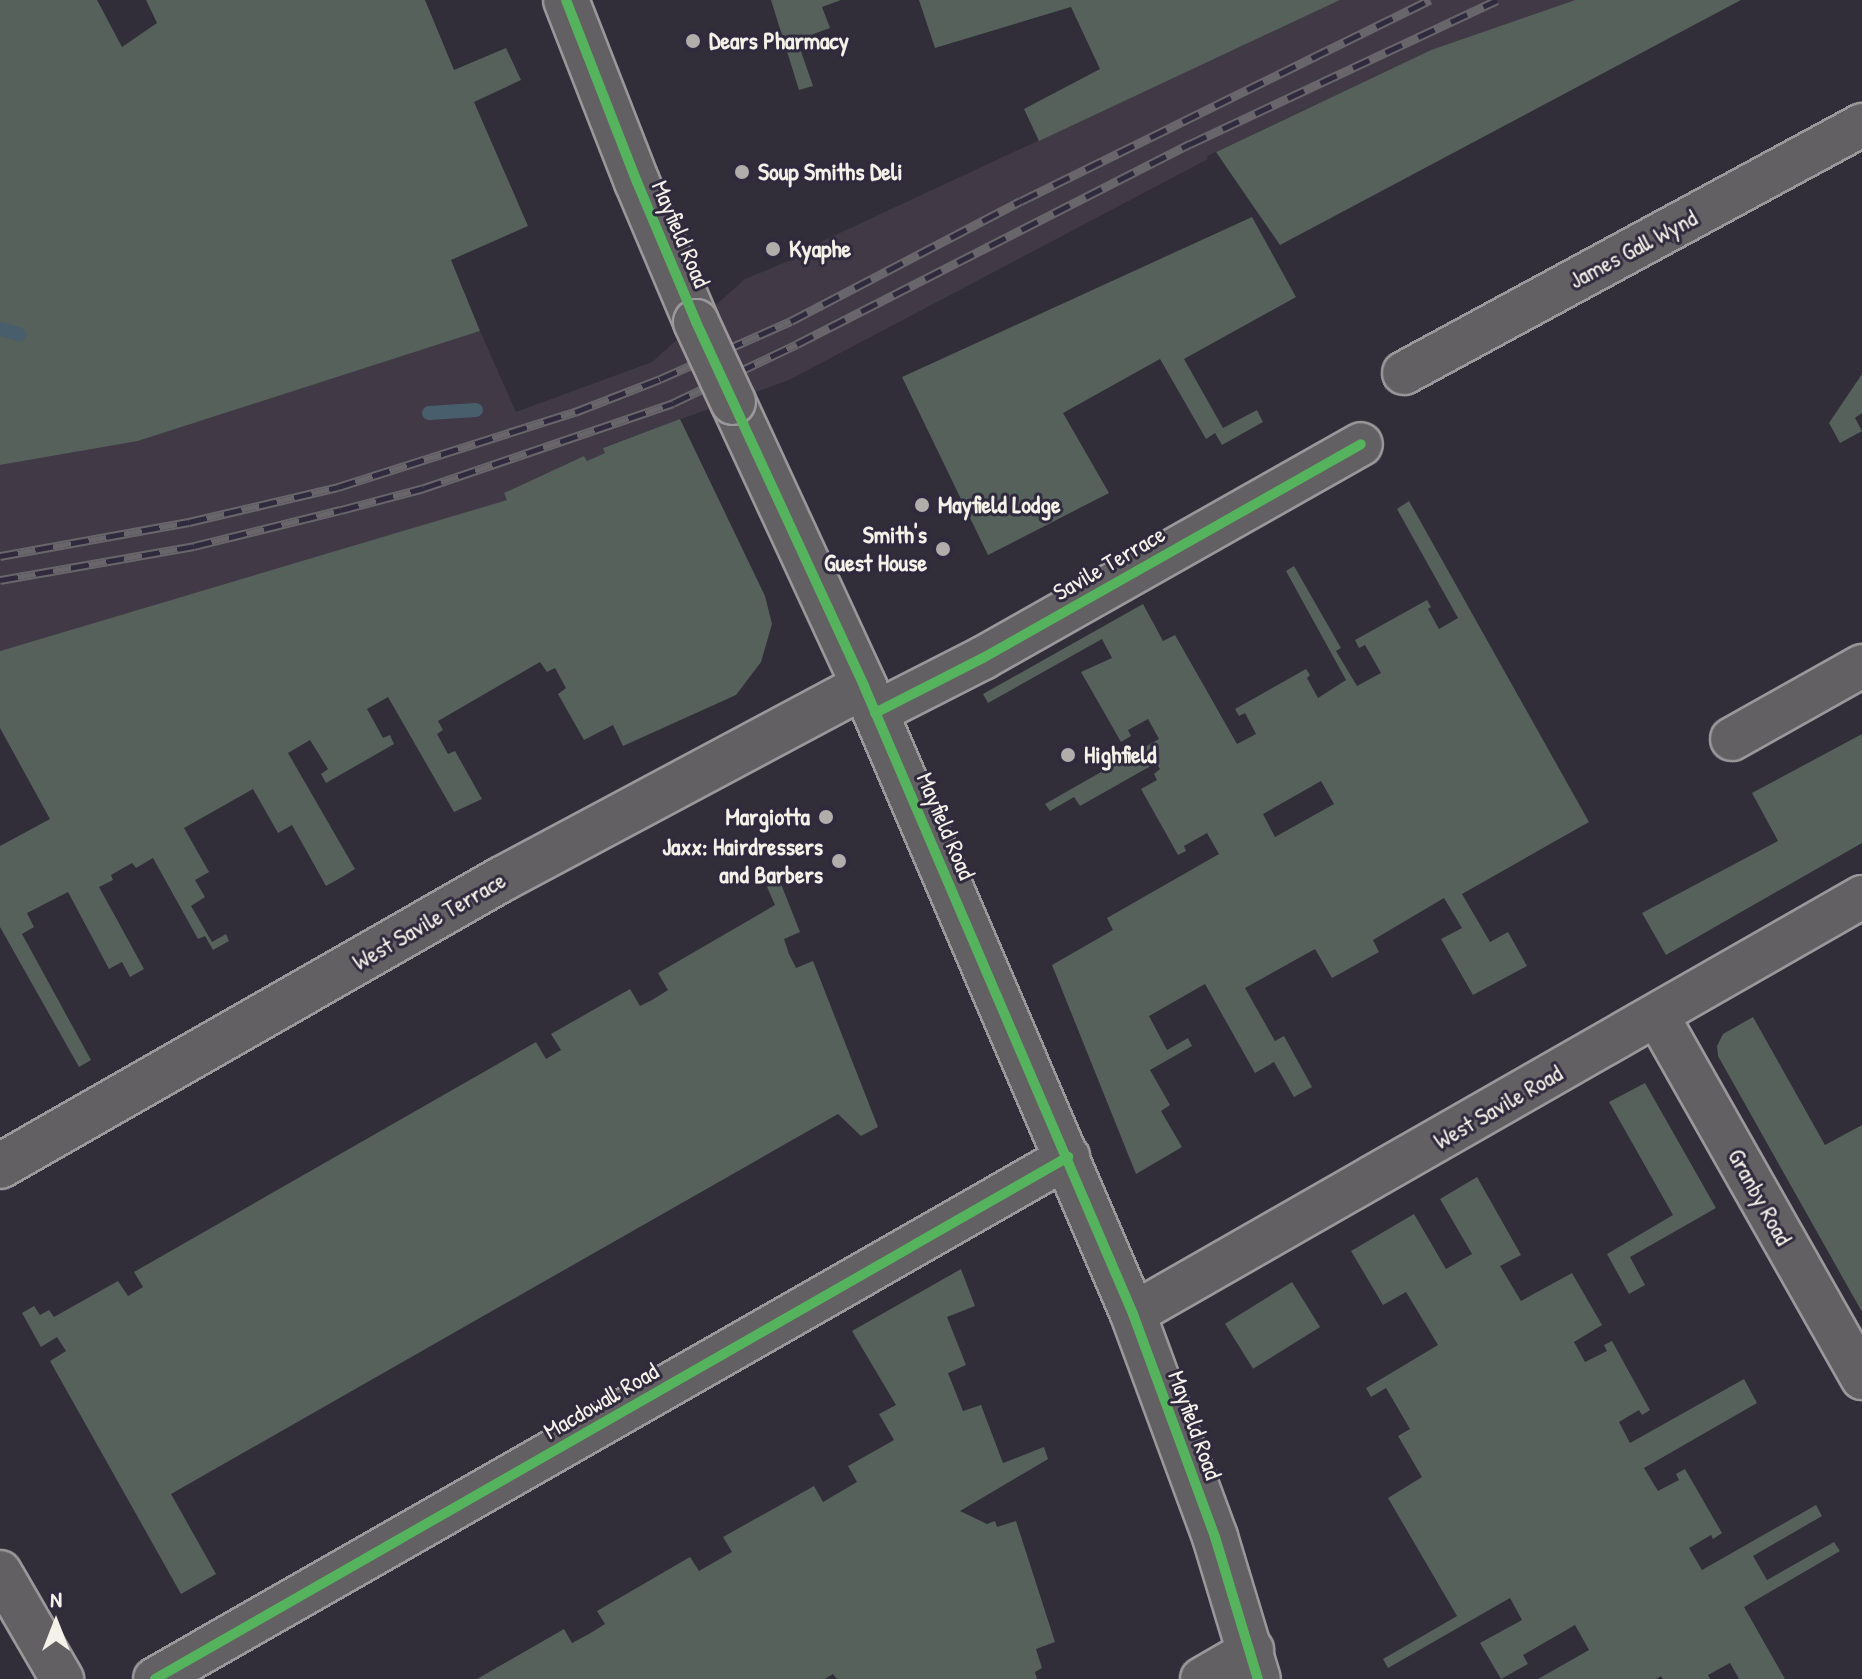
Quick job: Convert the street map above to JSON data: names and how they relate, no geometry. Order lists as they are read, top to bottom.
{
  "streets": {
    "street": [
      "Mayfield Road",
      "James Gall Wynd",
      "Savile Terrace",
      "West Savile Terrace",
      "West Savile Road",
      "Granby Road",
      "Macdowall Road"
    ]
  },
  "crossings": [
    ["Mayfield Road", "Savile Terrace"],
    ["Mayfield Road", "West Savile Terrace"],
    ["Mayfield Road", "West Savile Road"],
    ["Mayfield Road", "Macdowall Road"],
    ["Savile Terrace", "West Savile Terrace"],
    ["West Savile Road", "Granby Road"]
  ],
  "places": [
    "Dears Pharmacy",
    "Soup Smiths Deli",
    "Kyaphe",
    "Mayfield Lodge",
    "Smith's Guest House",
    "Highfield",
    "Margiotta",
    "Jaxx: Hairdressers and Barbers"
  ],
  "north": "top"
}
